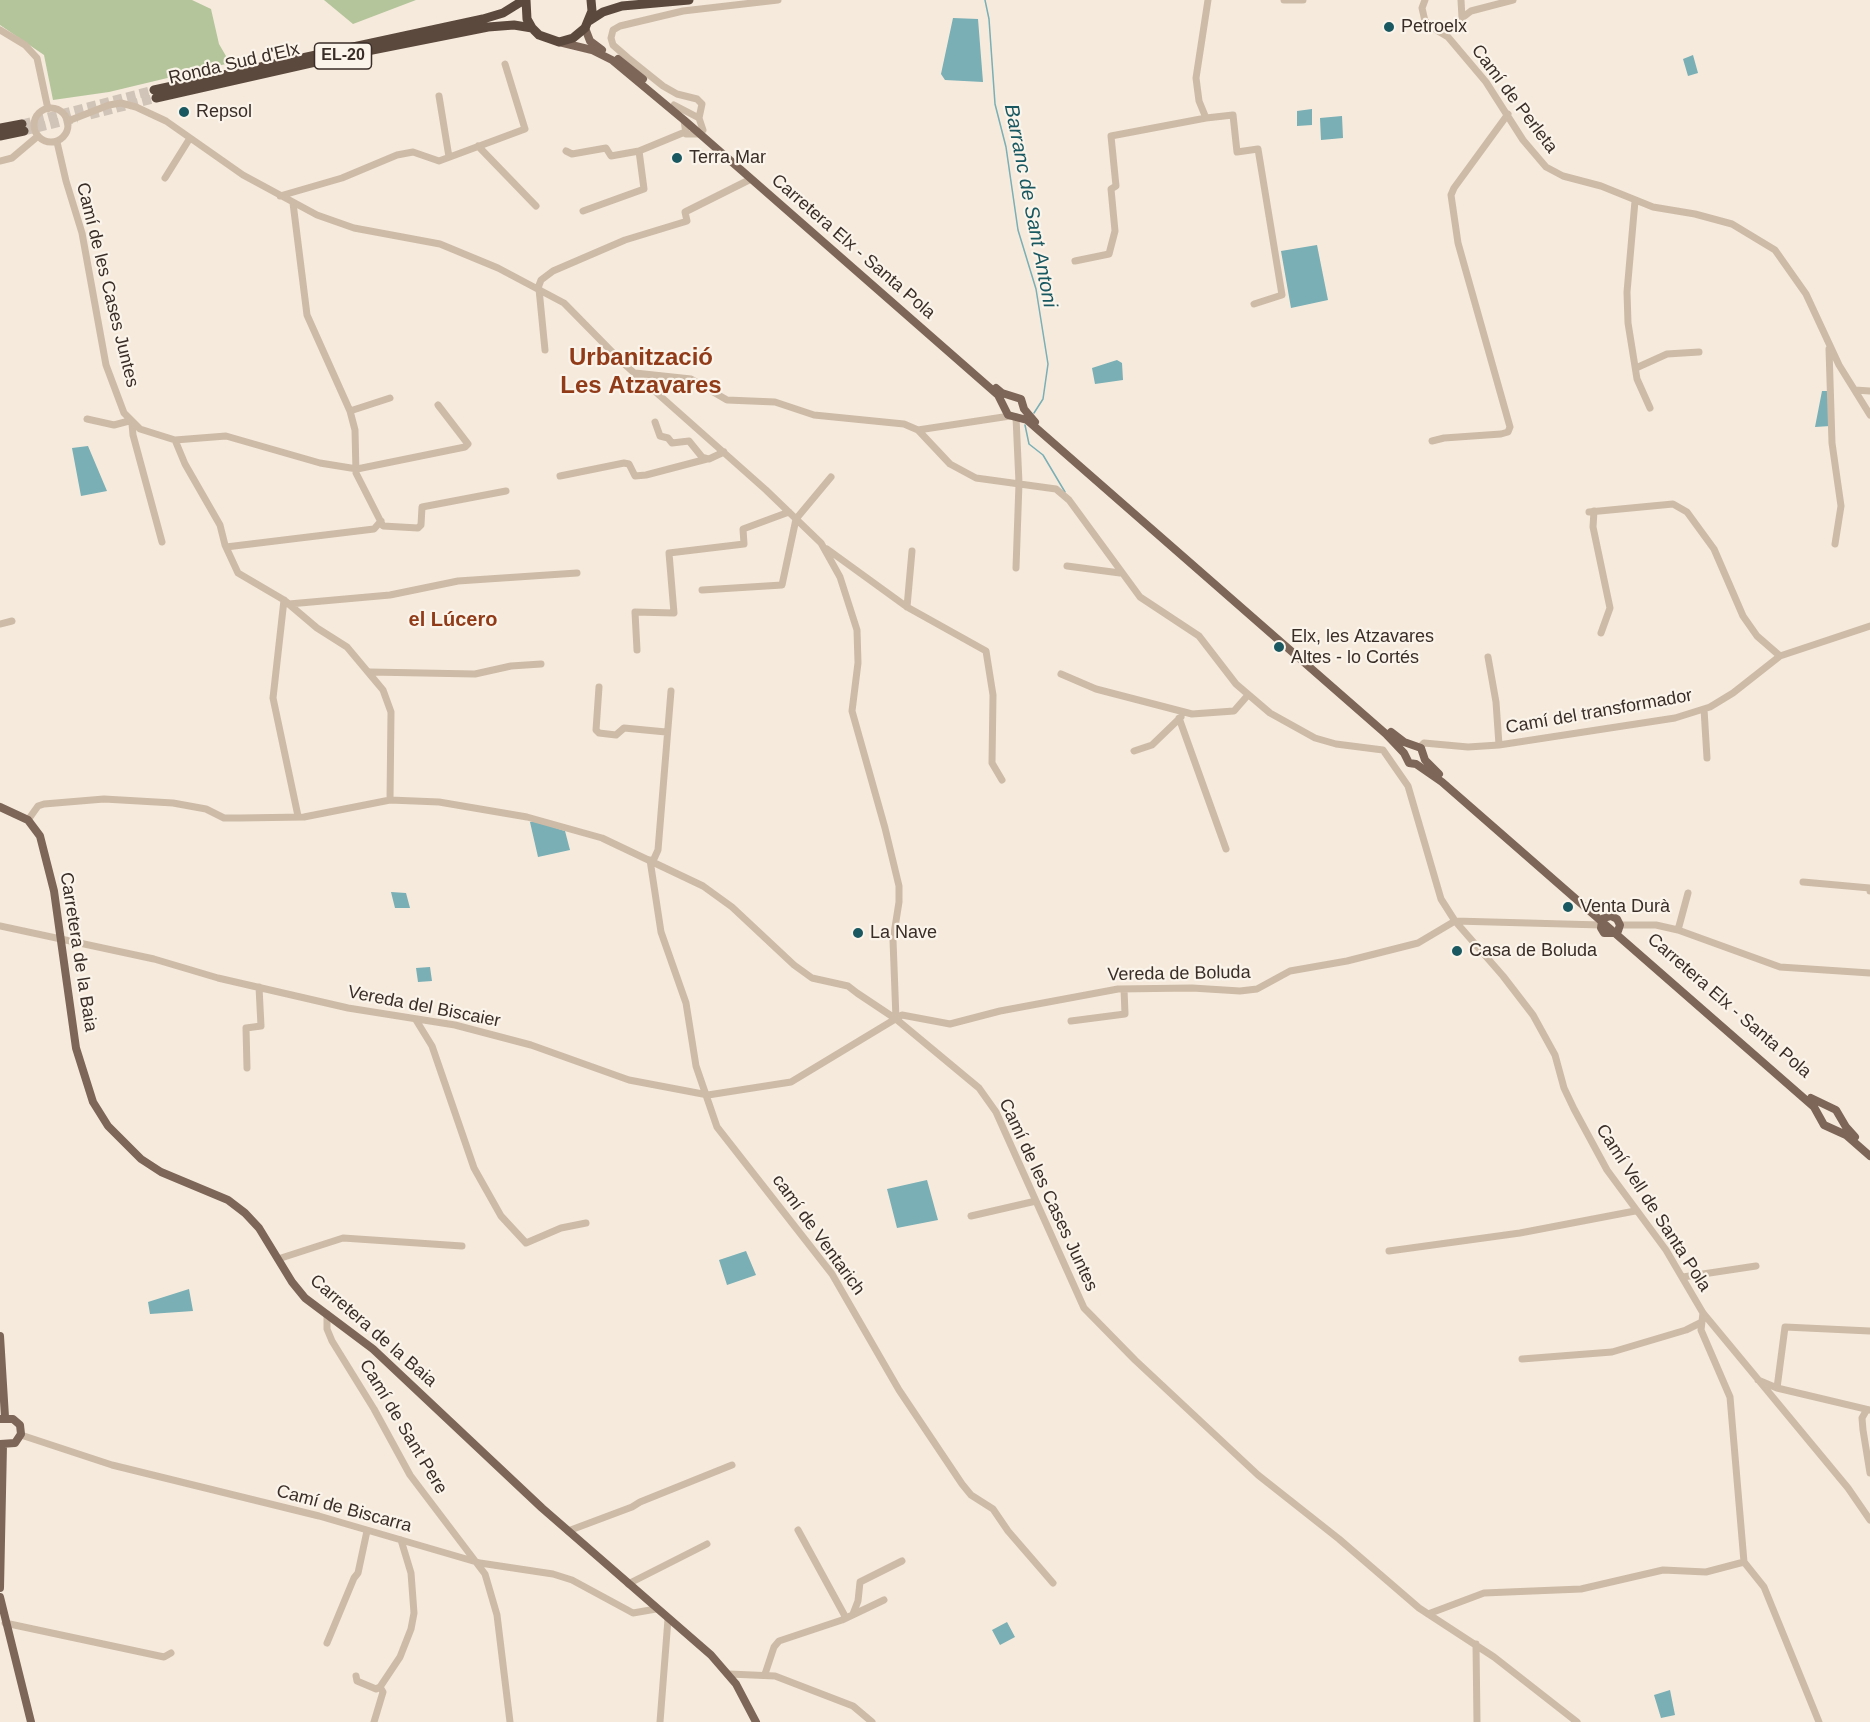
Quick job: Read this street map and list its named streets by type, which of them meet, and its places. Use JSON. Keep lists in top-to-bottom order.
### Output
{
  "streets": {
    "highway": ["EL-20", "Ronda Sud d'Elx"],
    "main road": ["Carretera Elx - Santa Pola", "Carretera de la Baia"],
    "street": [
      "Camí de Perleta",
      "Camí de les Cases Juntes",
      "Camí del transformador",
      "Vereda de Boluda",
      "Vereda del Biscaier",
      "Camí Vell de Santa Pola",
      "camí de Ventarich",
      "Camí de Sant Pere",
      "Camí de Biscarra"
    ]
  },
  "crossings": [
    ["EL-20", "Ronda Sud d'Elx"],
    ["EL-20", "Carretera Elx - Santa Pola"],
    ["Camí de les Cases Juntes", "Carretera de la Baia"],
    ["Camí de les Cases Juntes", "Vereda de Boluda"],
    ["Camí de les Cases Juntes", "Vereda del Biscaier"],
    ["Camí de les Cases Juntes", "camí de Ventarich"],
    ["Carretera de la Baia", "Vereda del Biscaier"],
    ["Carretera de la Baia", "Camí de Sant Pere"],
    ["Carretera de la Baia", "Camí de Biscarra"],
    ["Vereda de Boluda", "Vereda del Biscaier"],
    ["Vereda de Boluda", "Camí Vell de Santa Pola"],
    ["Vereda del Biscaier", "camí de Ventarich"],
    ["Camí de Sant Pere", "Camí de Biscarra"]
  ],
  "districts": ["Urbanització Les Atzavares", "el Lúcero"],
  "water": ["Barranc de Sant Antoni"],
  "places": [
    "Petroelx",
    "Repsol",
    "Terra Mar",
    "Elx, les Atzavares Altes - lo Cortés",
    "Venta Durà",
    "La Nave",
    "Casa de Boluda"
  ]
}
